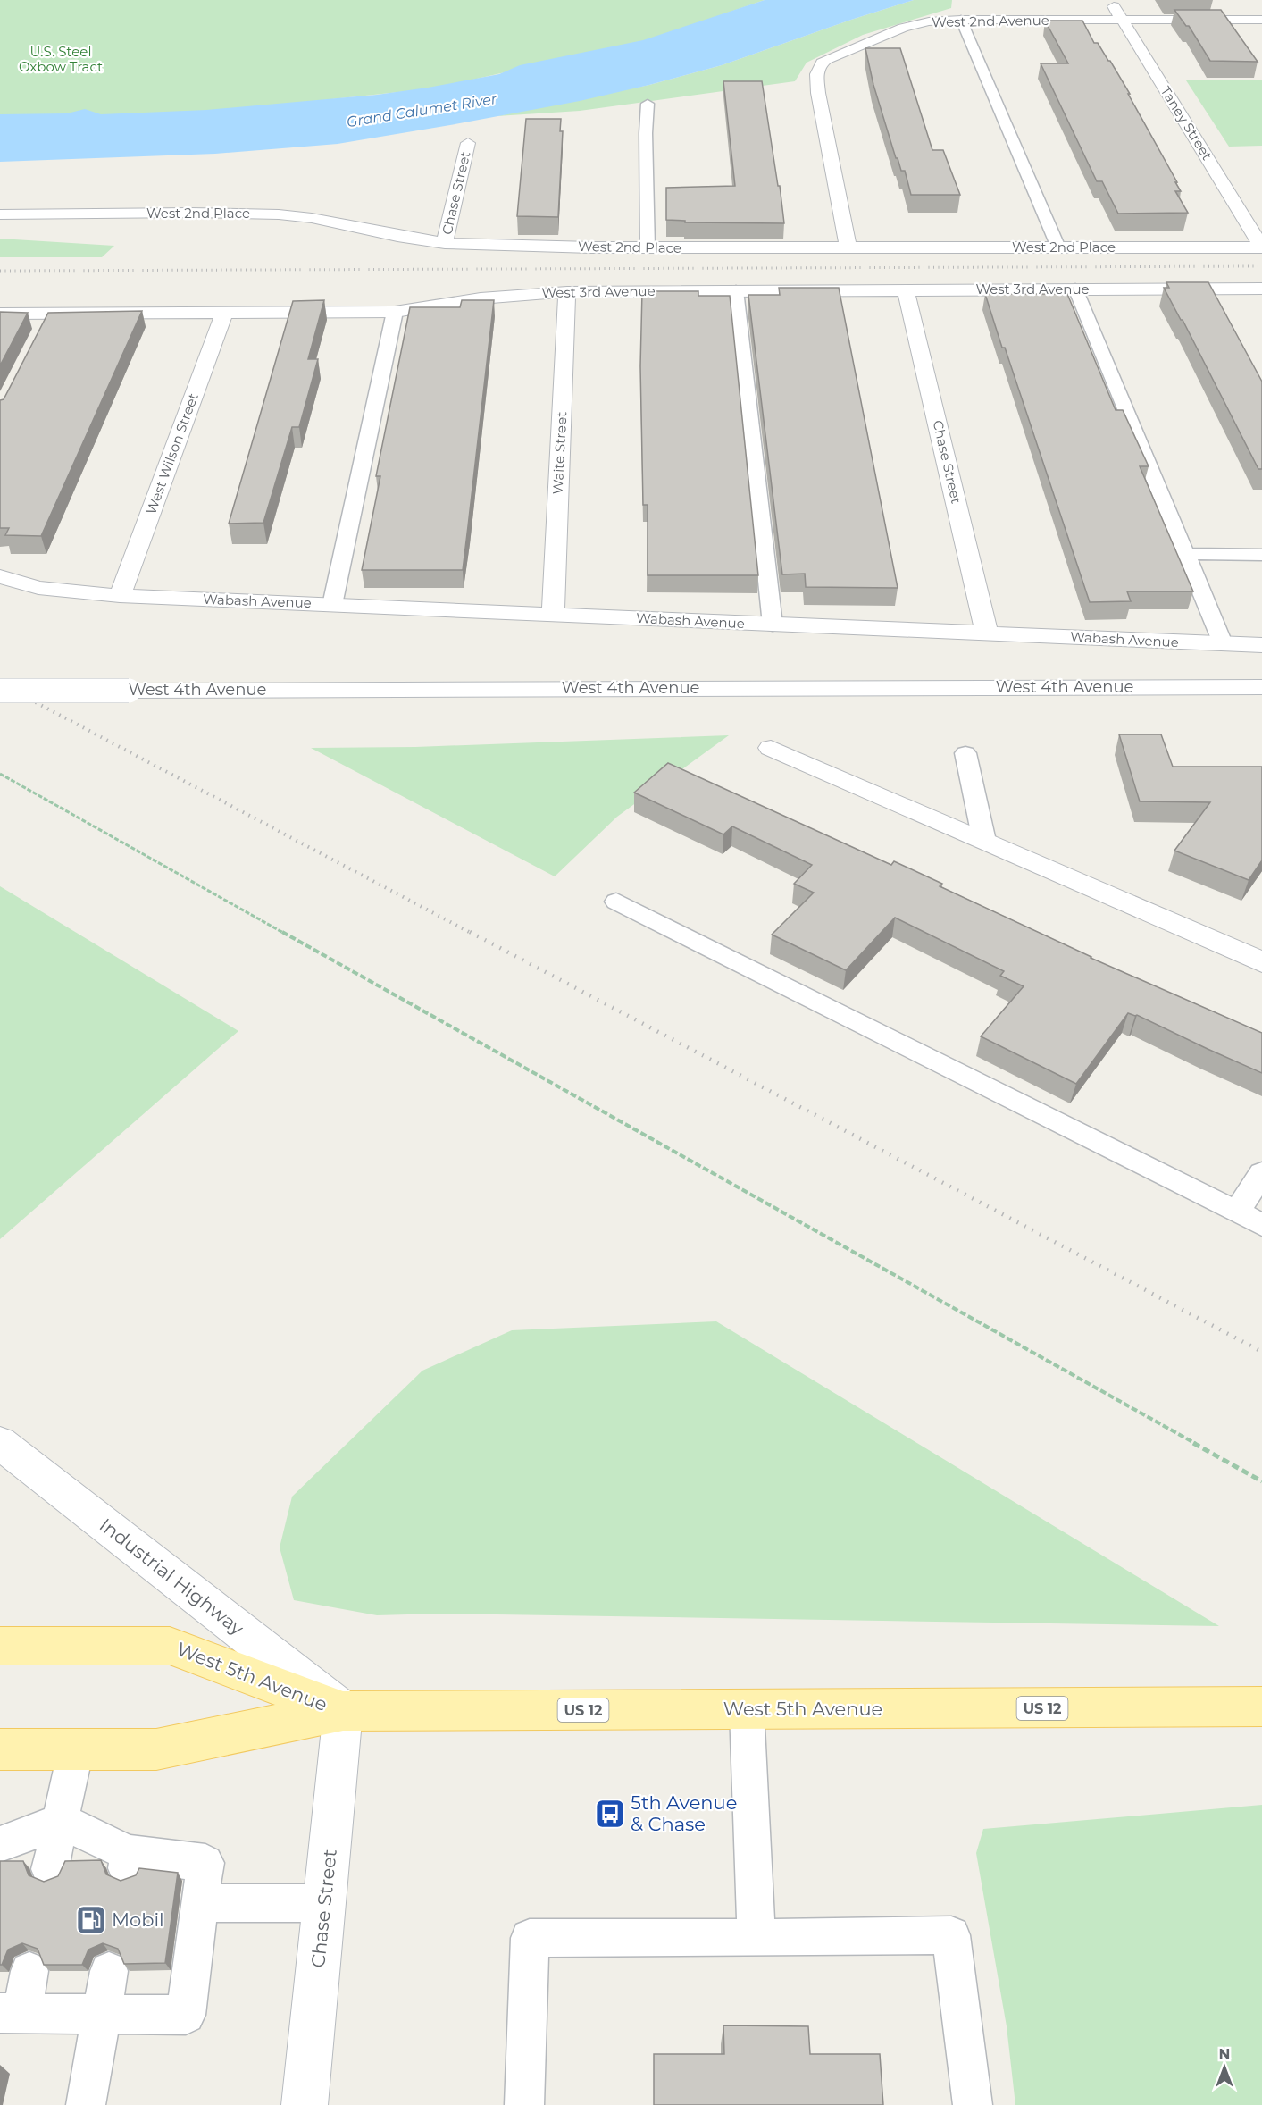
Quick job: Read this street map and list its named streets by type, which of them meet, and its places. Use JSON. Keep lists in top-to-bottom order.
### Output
{
  "streets": {
    "main road": ["West 5th Avenue", "US 12"],
    "street": [
      "West 2nd Avenue",
      "Taney Street",
      "Chase Street",
      "West 2nd Place",
      "West 3rd Avenue",
      "Waite Street",
      "West Wilson Street",
      "Wabash Avenue",
      "West 4th Avenue",
      "Industrial Highway"
    ]
  },
  "crossings": [
    ["West 2nd Avenue", "Taney Street"],
    ["West 2nd Avenue", "West 2nd Place"],
    ["Taney Street", "West 2nd Place"],
    ["Chase Street", "West 2nd Place"],
    ["Chase Street", "West 3rd Avenue"],
    ["Chase Street", "Wabash Avenue"],
    ["Chase Street", "Industrial Highway"],
    ["Chase Street", "West 5th Avenue"],
    ["West 3rd Avenue", "Waite Street"],
    ["West 3rd Avenue", "West Wilson Street"],
    ["Waite Street", "Wabash Avenue"],
    ["West Wilson Street", "Wabash Avenue"],
    ["Industrial Highway", "West 5th Avenue"]
  ],
  "water": ["Grand Calumet River"],
  "parks": ["U.S. Steel Oxbow Tract"],
  "places": {
    "bus stop": ["5th Avenue & Chase"],
    "fuel station": ["Mobil"]
  },
  "north": "top"
}
